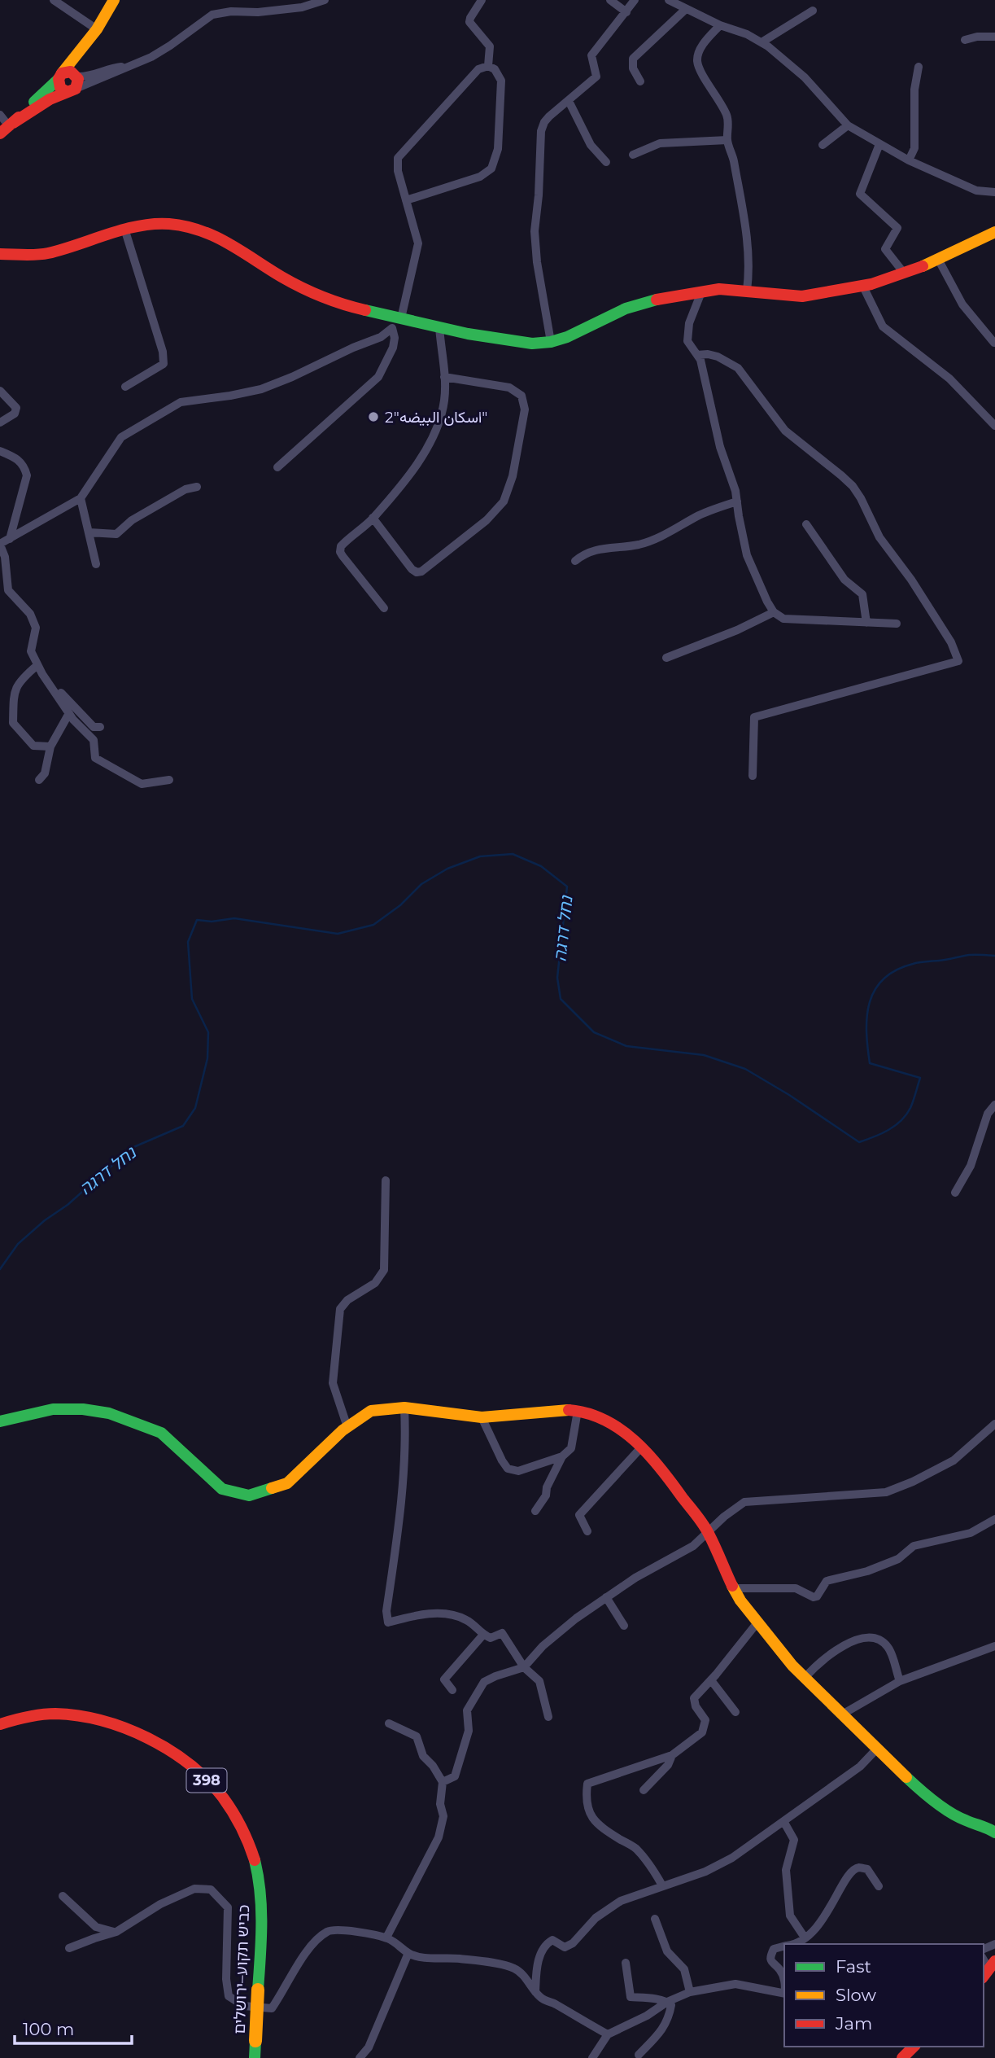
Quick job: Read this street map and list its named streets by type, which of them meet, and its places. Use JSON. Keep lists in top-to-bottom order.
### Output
{
  "streets": {
    "street": ["398", "כביש תקוע–ירושלים"]
  },
  "water": ["נחל דרגה"],
  "places": ["اسكان البيضه\"2\""],
  "legend": ["Fast", "Slow", "Jam"],
  "scale_bar": "100 m"
}
